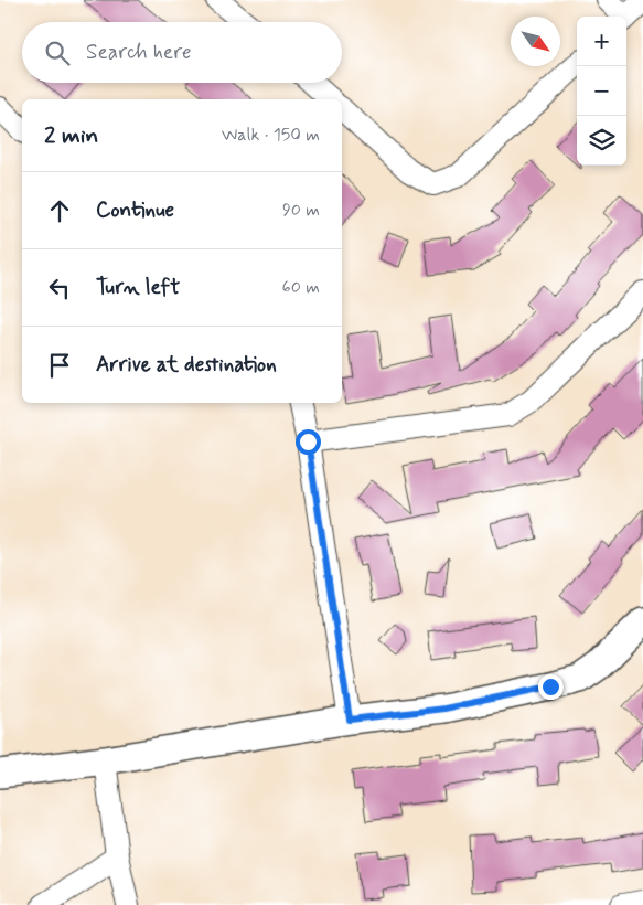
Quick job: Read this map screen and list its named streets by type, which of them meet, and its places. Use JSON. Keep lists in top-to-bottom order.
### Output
{
  "north": "bottom right",
  "page": {
    "map_buttons": ["+", "−"],
    "search": "Search here",
    "heading": ["2 min", "Walk · 150 m"],
    "list": [
      ["Continue", "90 m"],
      ["Turn left", "60 m"],
      "Arrive at destination"
    ]
  }
}
